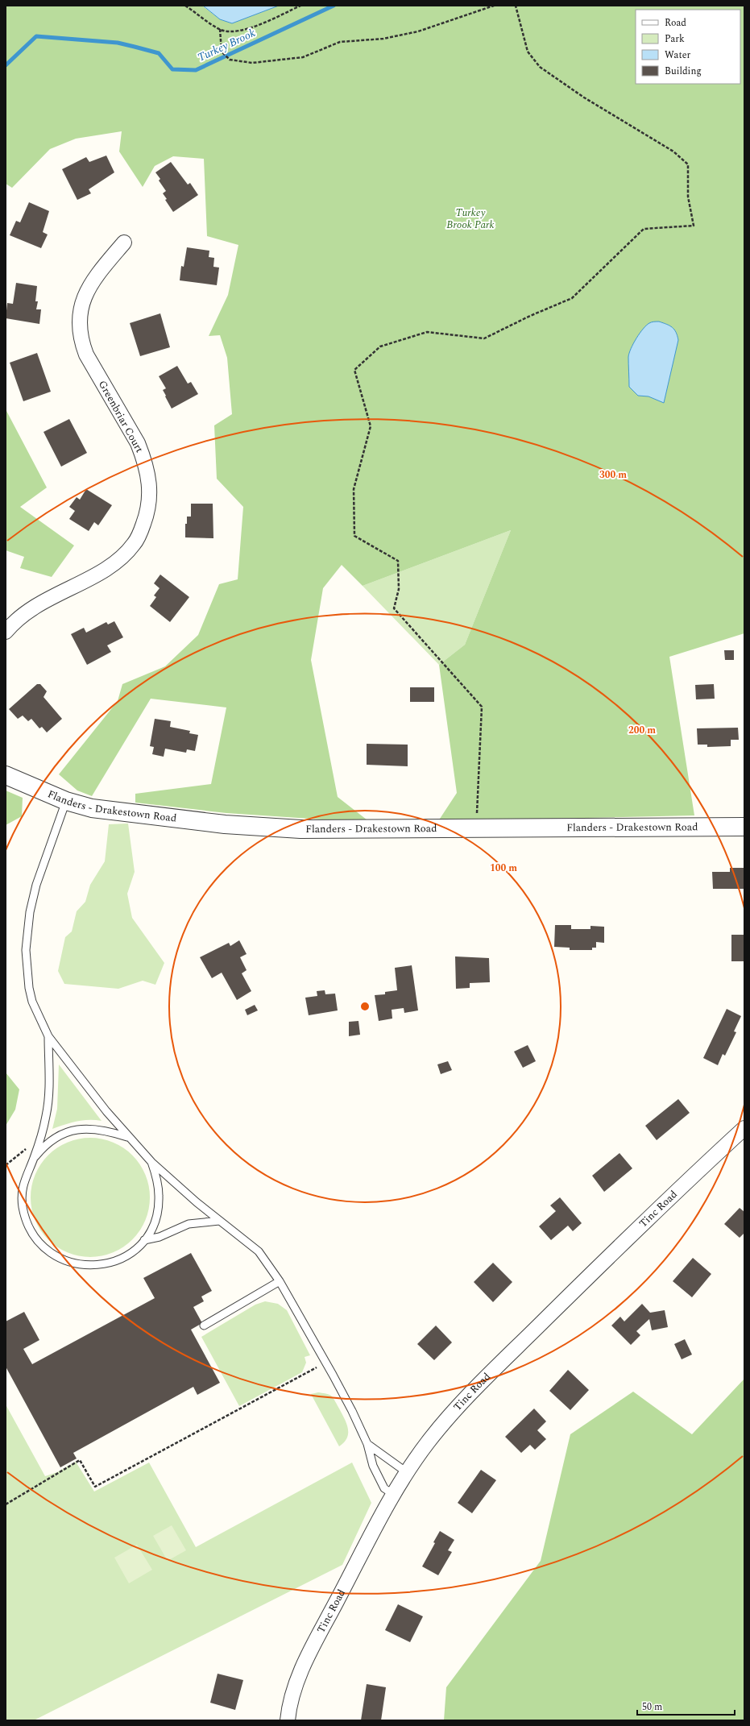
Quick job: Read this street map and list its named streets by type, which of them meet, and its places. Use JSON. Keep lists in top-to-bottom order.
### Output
{
  "streets": {
    "street": ["Greenbriar Court", "Flanders - Drakestown Road", "Tinc Road"]
  },
  "water": ["Turkey Brook"],
  "parks": ["Turkey Brook Park"],
  "legend": [
    "Road",
    "Park",
    "Water",
    "Building"
  ],
  "scale_bar": "50 m",
  "rings": ["300 m", "200 m", "100 m"]
}
